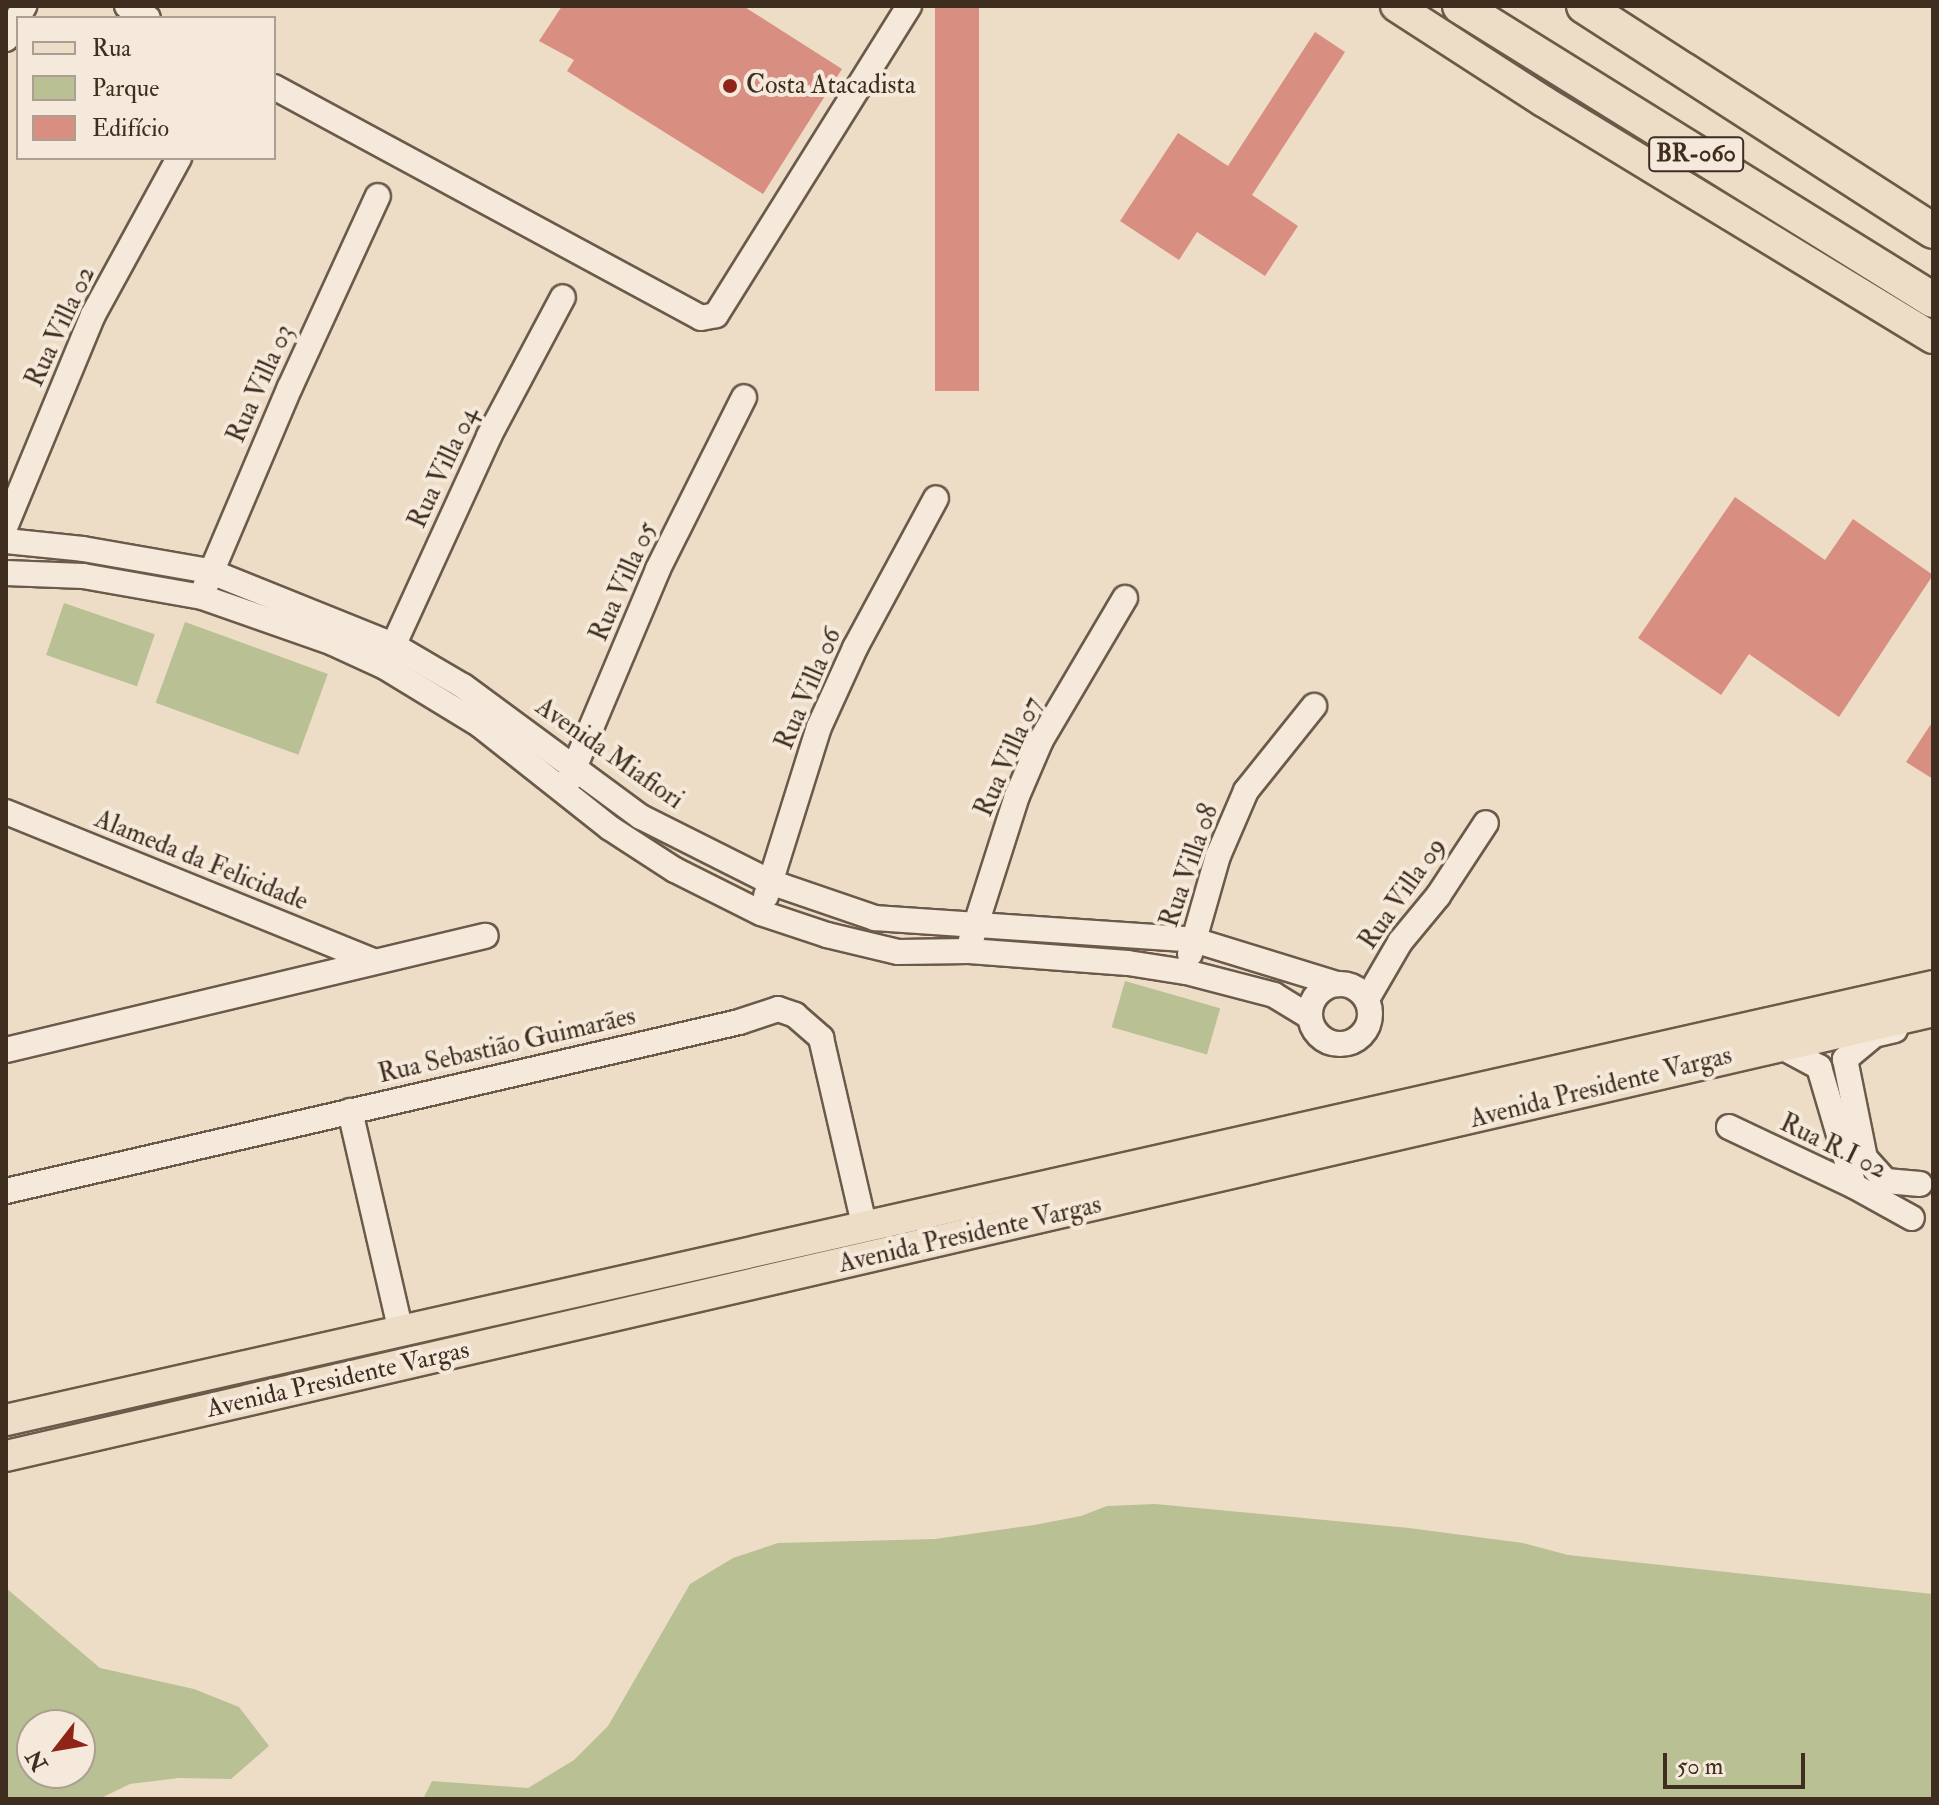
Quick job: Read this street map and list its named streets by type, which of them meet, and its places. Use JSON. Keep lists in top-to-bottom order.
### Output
{
  "streets": {
    "highway": ["BR-060"],
    "main road": ["Avenida Presidente Vargas"],
    "street": [
      "Rua Villa 02",
      "Rua Villa 03",
      "Rua Villa 04",
      "Rua Villa 05",
      "Rua Villa 06",
      "Avenida Miafiori",
      "Rua Villa 07",
      "Alameda da Felicidade",
      "Rua Villa 08",
      "Rua Villa 09",
      "Rua Sebastião Guimarães",
      "Rua R.I 02"
    ]
  },
  "crossings": [
    ["Rua Villa 03", "Avenida Miafiori"],
    ["Rua Villa 04", "Avenida Miafiori"],
    ["Rua Villa 05", "Avenida Miafiori"],
    ["Rua Villa 06", "Avenida Miafiori"],
    ["Avenida Miafiori", "Rua Villa 07"],
    ["Avenida Miafiori", "Rua Villa 08"],
    ["Avenida Miafiori", "Rua Villa 09"],
    ["Rua Sebastião Guimarães", "Avenida Presidente Vargas"]
  ],
  "places": ["Costa Atacadista"],
  "legend": ["Rua", "Parque", "Edifício"],
  "scale_bar": "50 m",
  "north": "bottom left"
}
